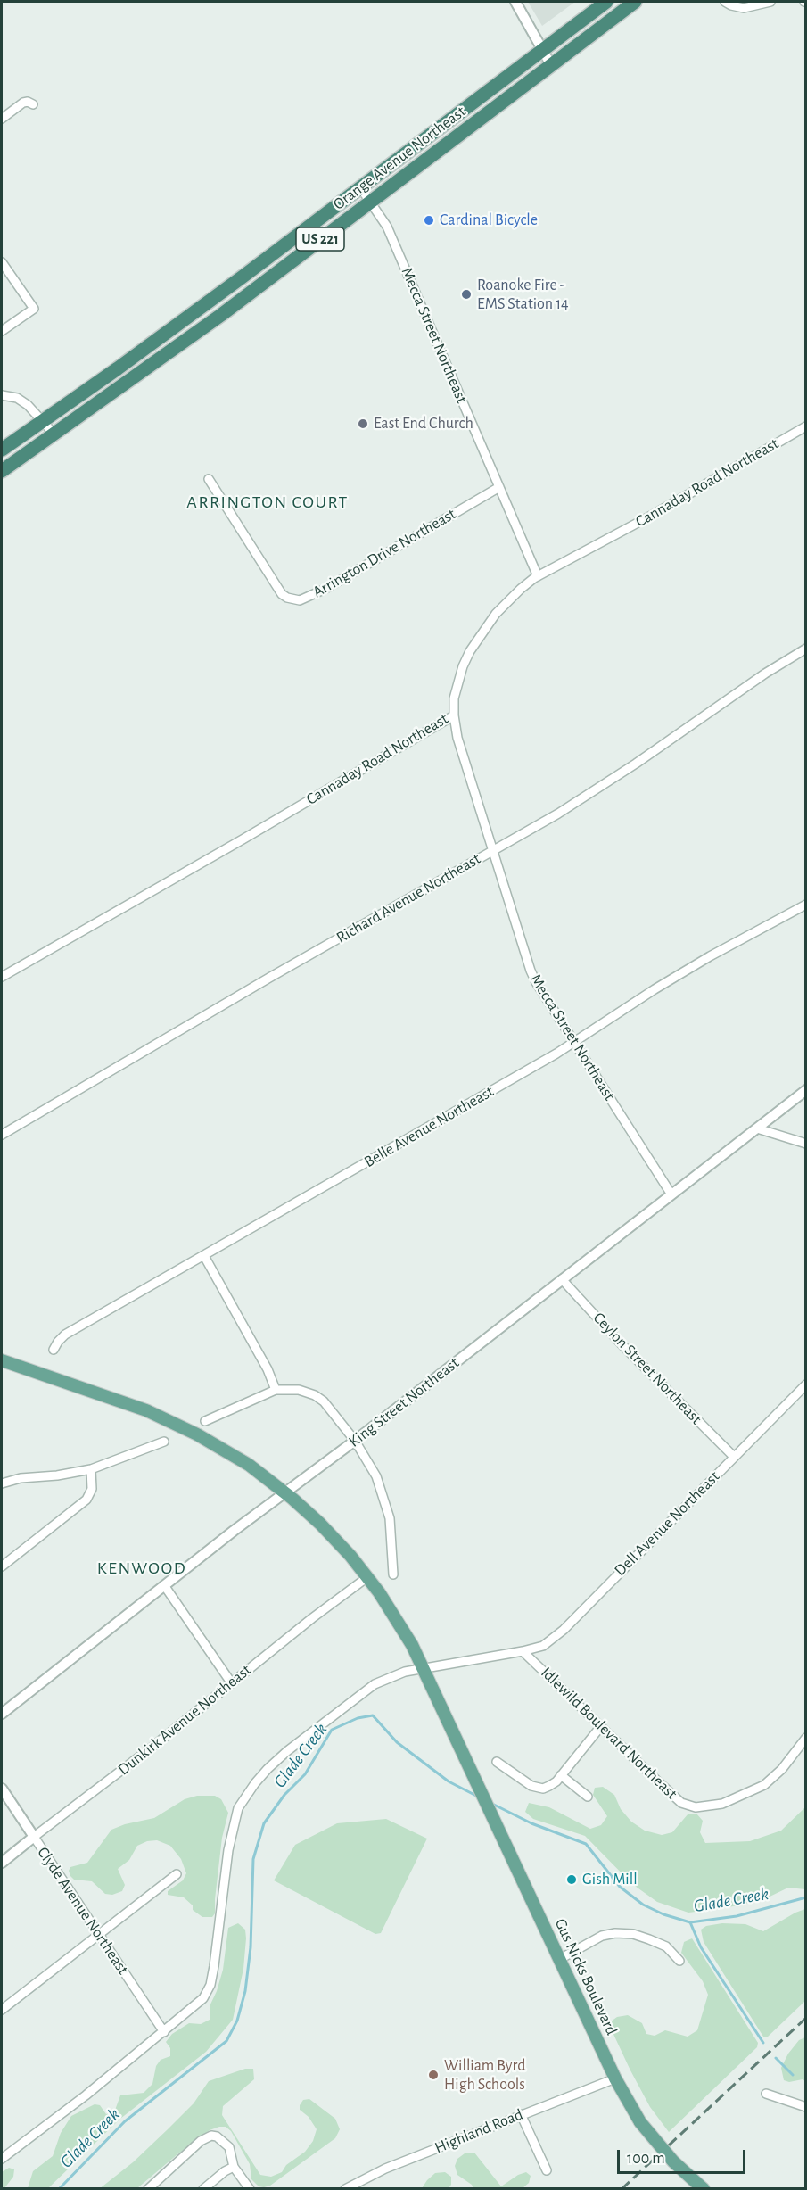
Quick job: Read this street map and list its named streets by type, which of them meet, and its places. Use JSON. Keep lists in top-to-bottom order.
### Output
{
  "streets": {
    "highway": ["Orange Avenue Northeast", "US 221"],
    "main road": ["Gus Nicks Boulevard"],
    "street": [
      "Mecca Street Northeast",
      "Cannaday Road Northeast",
      "Arrington Drive Northeast",
      "Richard Avenue Northeast",
      "Belle Avenue Northeast",
      "Ceylon Street Northeast",
      "King Street Northeast",
      "Dell Avenue Northeast",
      "Dunkirk Avenue Northeast",
      "Idlewild Boulevard Northeast",
      "Clyde Avenue Northeast",
      "Highland Road"
    ]
  },
  "crossings": [
    ["Orange Avenue Northeast", "Mecca Street Northeast"],
    ["Mecca Street Northeast", "Cannaday Road Northeast"],
    ["Mecca Street Northeast", "Arrington Drive Northeast"],
    ["Mecca Street Northeast", "Richard Avenue Northeast"],
    ["Mecca Street Northeast", "Belle Avenue Northeast"],
    ["Mecca Street Northeast", "King Street Northeast"],
    ["Ceylon Street Northeast", "King Street Northeast"],
    ["Ceylon Street Northeast", "Dell Avenue Northeast"],
    ["King Street Northeast", "Gus Nicks Boulevard"],
    ["Dell Avenue Northeast", "Idlewild Boulevard Northeast"],
    ["Dunkirk Avenue Northeast", "Clyde Avenue Northeast"],
    ["Dunkirk Avenue Northeast", "Gus Nicks Boulevard"],
    ["Gus Nicks Boulevard", "Highland Road"]
  ],
  "districts": ["ARRINGTON COURT", "KENWOOD"],
  "water": ["Glade Creek"],
  "places": [
    "Cardinal Bicycle",
    "Roanoke Fire - EMS Station 14",
    "East End Church",
    "Gish Mill",
    "William Byrd High Schools"
  ],
  "scale_bar": "100 m"
}
